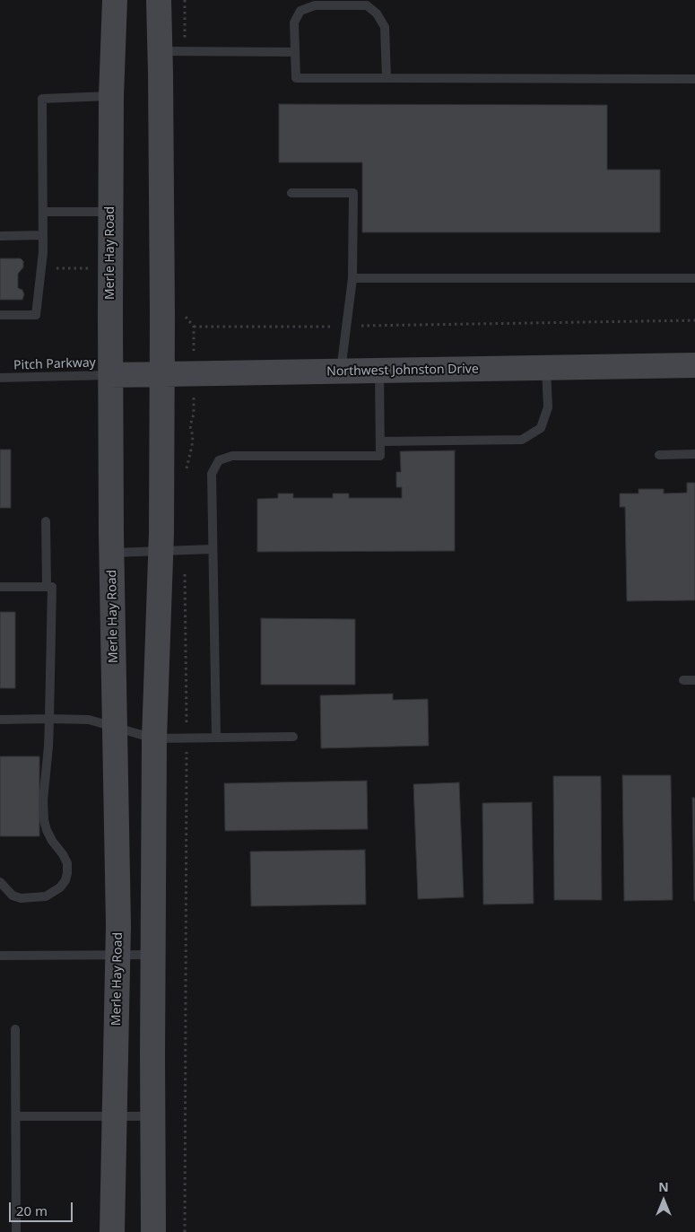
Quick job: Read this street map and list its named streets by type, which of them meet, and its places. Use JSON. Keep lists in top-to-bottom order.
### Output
{
  "streets": {
    "main road": ["Merle Hay Road", "Northwest Johnston Drive"],
    "lane": ["Pitch Parkway"]
  },
  "crossings": [
    ["Merle Hay Road", "Pitch Parkway"],
    ["Merle Hay Road", "Northwest Johnston Drive"],
    ["Pitch Parkway", "Northwest Johnston Drive"]
  ],
  "scale_bar": "20 m",
  "north": "top"
}
